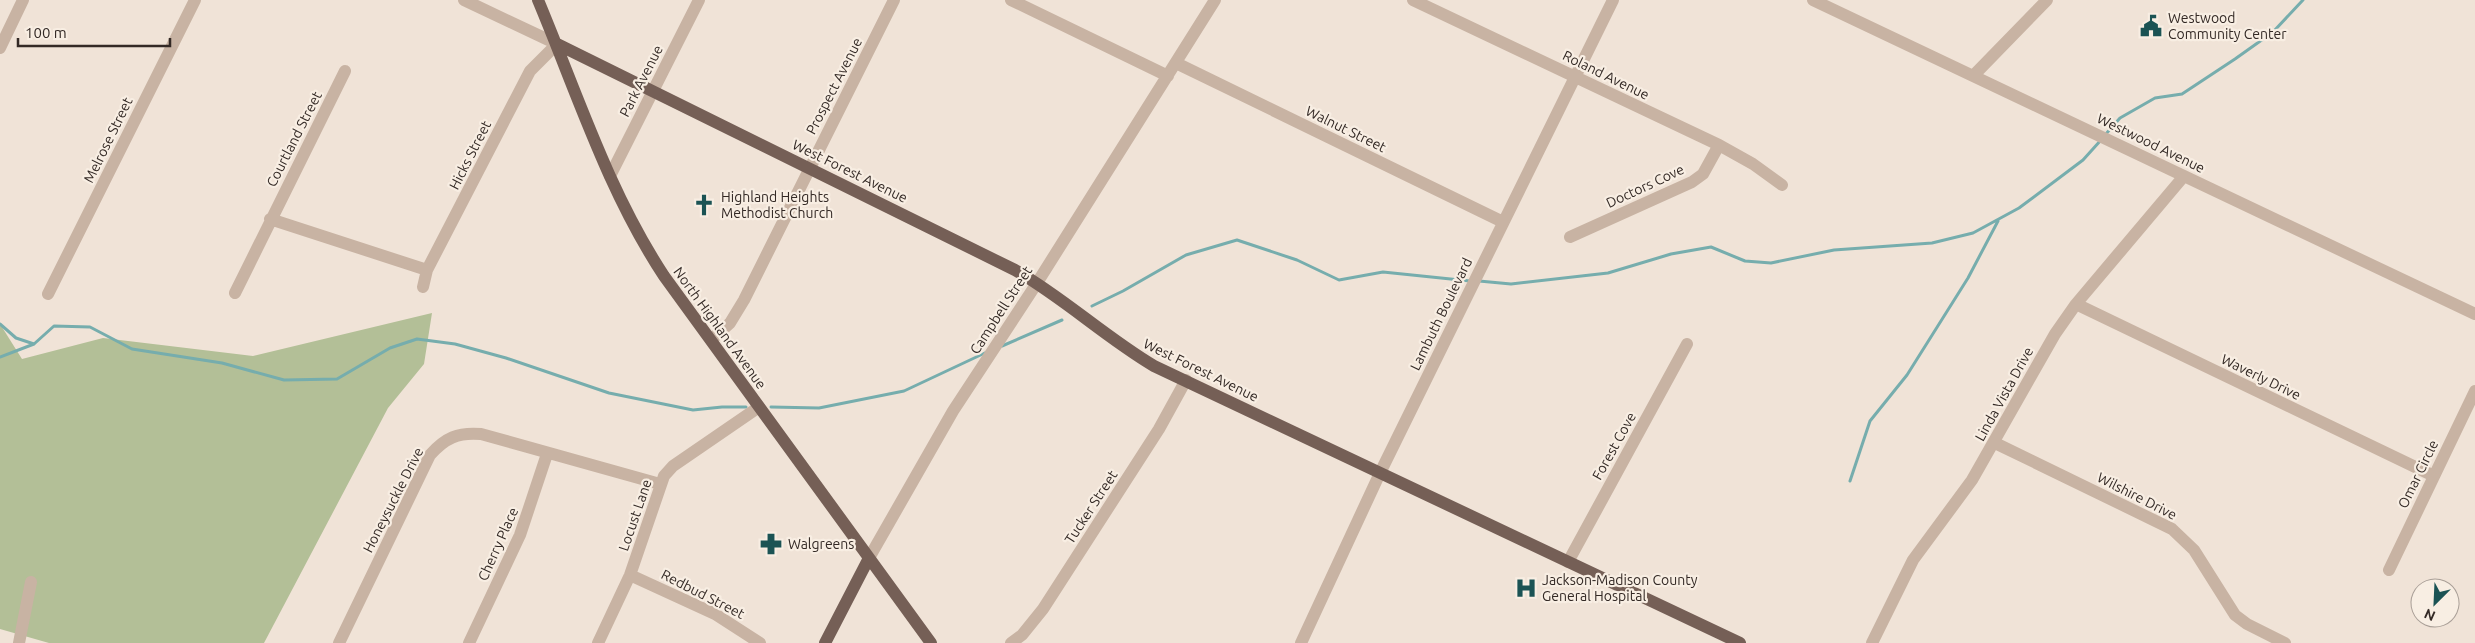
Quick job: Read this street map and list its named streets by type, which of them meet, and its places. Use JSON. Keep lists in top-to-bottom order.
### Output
{
  "streets": {
    "main road": ["West Forest Avenue", "Campbell Street", "North Highland Avenue"],
    "street": [
      "Roland Avenue",
      "Park Avenue",
      "Prospect Avenue",
      "Walnut Street",
      "Courtland Street",
      "Melrose Street",
      "Westwood Avenue",
      "Hicks Street",
      "Doctors Cove",
      "Lambuth Boulevard",
      "Waverly Drive",
      "Linda Vista Drive",
      "Forest Cove",
      "Omar Circle",
      "Wilshire Drive",
      "Honeysuckle Drive",
      "Tucker Street",
      "Locust Lane",
      "Cherry Place",
      "Redbud Street"
    ]
  },
  "crossings": [
    ["Roland Avenue", "Doctors Cove"],
    ["Roland Avenue", "Lambuth Boulevard"],
    ["Park Avenue", "West Forest Avenue"],
    ["Park Avenue", "North Highland Avenue"],
    ["Prospect Avenue", "West Forest Avenue"],
    ["Prospect Avenue", "North Highland Avenue"],
    ["Walnut Street", "Campbell Street"],
    ["Walnut Street", "Lambuth Boulevard"],
    ["Westwood Avenue", "Linda Vista Drive"],
    ["Hicks Street", "West Forest Avenue"],
    ["Hicks Street", "North Highland Avenue"],
    ["West Forest Avenue", "Campbell Street"],
    ["West Forest Avenue", "Lambuth Boulevard"],
    ["West Forest Avenue", "North Highland Avenue"],
    ["West Forest Avenue", "Forest Cove"],
    ["West Forest Avenue", "Tucker Street"],
    ["Campbell Street", "North Highland Avenue"],
    ["North Highland Avenue", "Locust Lane"],
    ["Waverly Drive", "Linda Vista Drive"],
    ["Waverly Drive", "Omar Circle"],
    ["Linda Vista Drive", "Wilshire Drive"],
    ["Honeysuckle Drive", "Locust Lane"],
    ["Honeysuckle Drive", "Cherry Place"],
    ["Locust Lane", "Redbud Street"]
  ],
  "places": {
    "public building": ["Westwood Community Center"],
    "church": ["Highland Heights Methodist Church"],
    "pharmacy": ["Walgreens"],
    "hospital": ["Jackson-Madison County General Hospital"]
  },
  "scale_bar": "100 m",
  "north": "bottom left"
}
